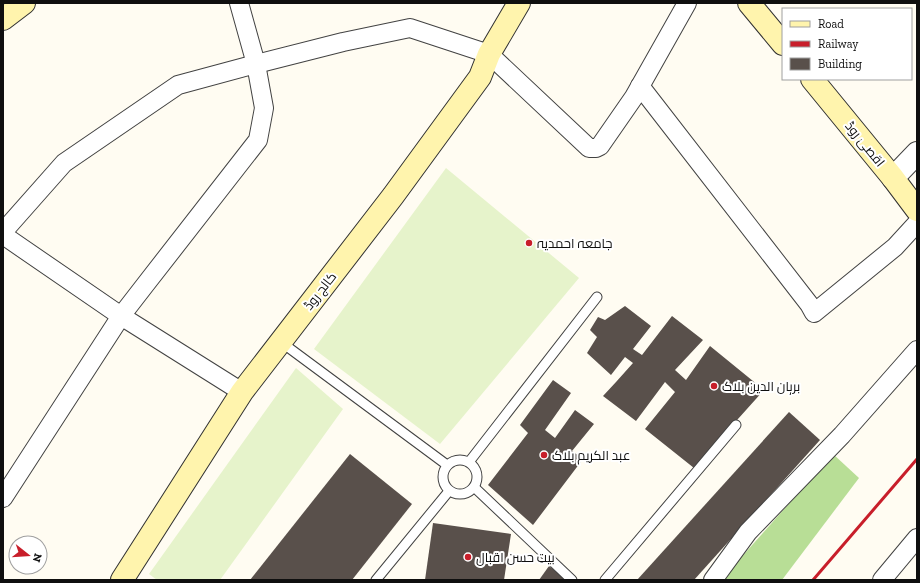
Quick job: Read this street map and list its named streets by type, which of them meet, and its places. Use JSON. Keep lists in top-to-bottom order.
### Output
{
  "streets": {
    "main road": ["اقصیٰ روڈ", "کالج روڈ"]
  },
  "places": [
    "جامعہ احمدیہ",
    "برہان الدین بلاک",
    "عبد الکریم بلاک",
    "بیتِ حسن اقبال"
  ],
  "legend": ["Road", "Railway", "Building"],
  "north": "right"
}
